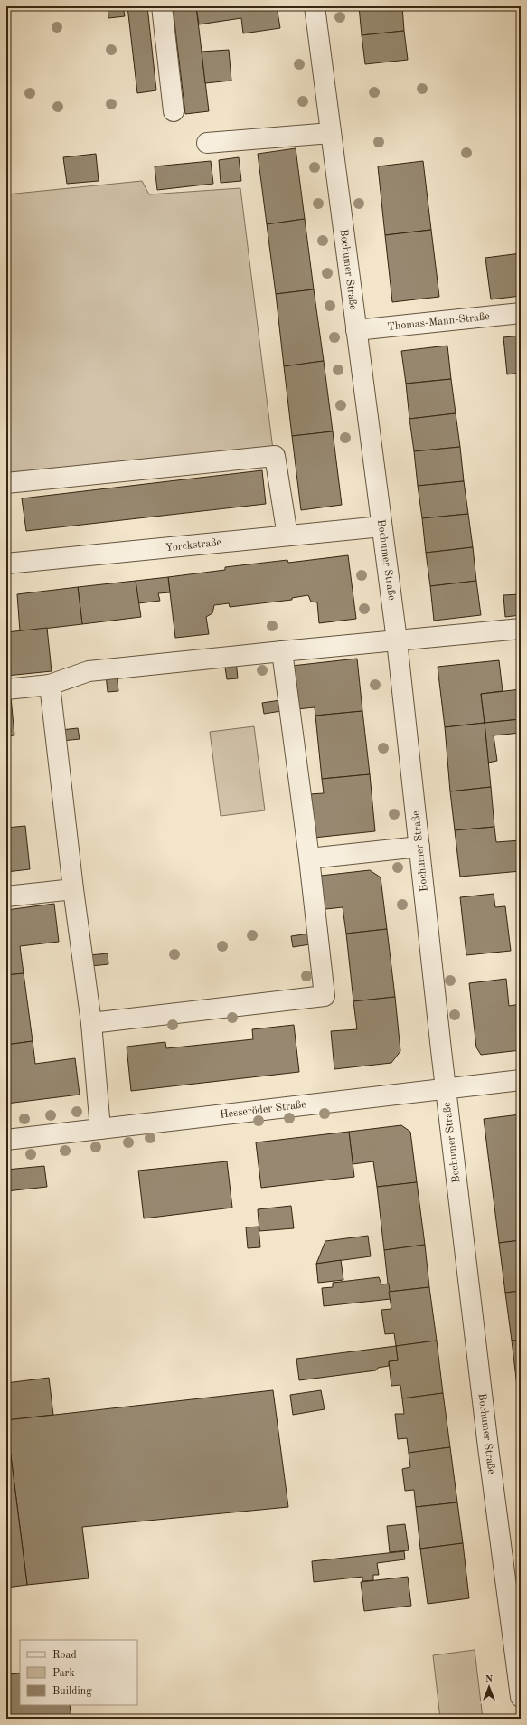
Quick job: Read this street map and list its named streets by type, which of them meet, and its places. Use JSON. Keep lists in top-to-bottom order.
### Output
{
  "streets": {
    "street": [
      "Bochumer Straße",
      "Thomas-Mann-Straße",
      "Yorckstraße",
      "Hesseröder Straße"
    ]
  },
  "crossings": [
    ["Bochumer Straße", "Thomas-Mann-Straße"],
    ["Bochumer Straße", "Yorckstraße"],
    ["Bochumer Straße", "Hesseröder Straße"]
  ],
  "legend": ["Road", "Park", "Building"],
  "north": "top"
}
